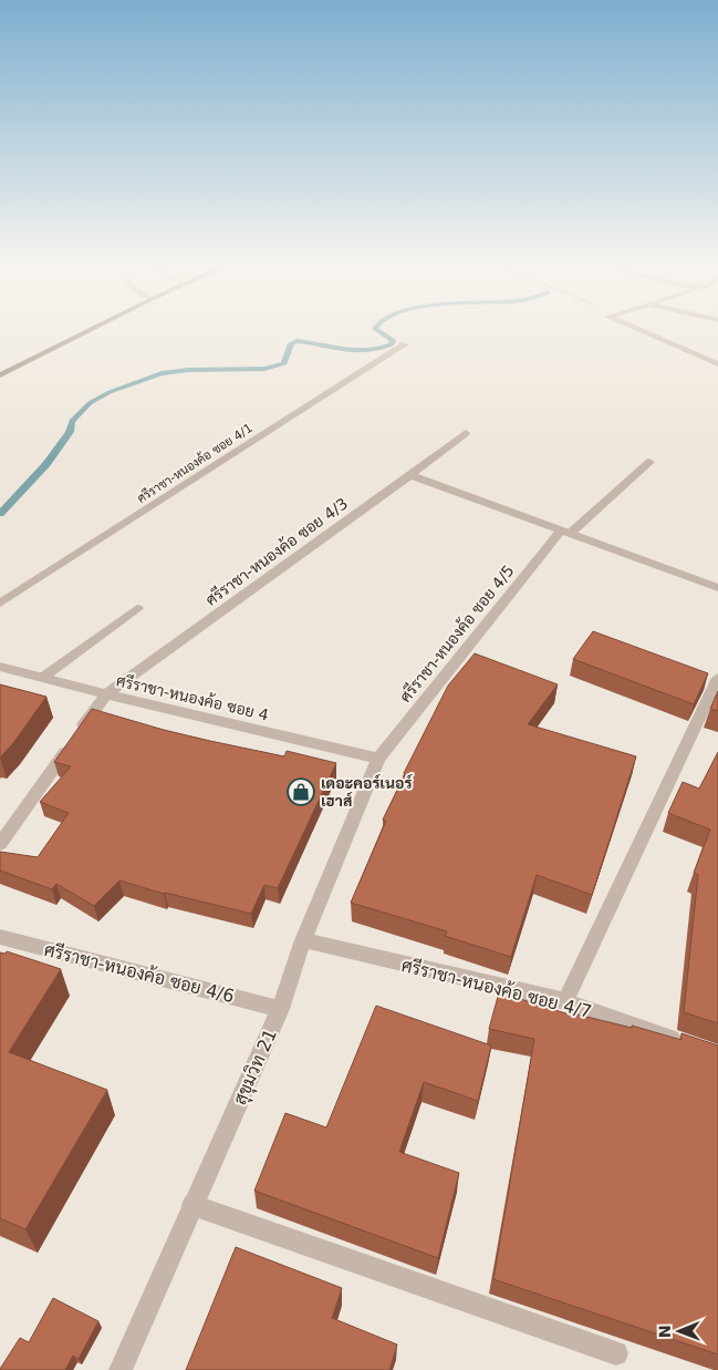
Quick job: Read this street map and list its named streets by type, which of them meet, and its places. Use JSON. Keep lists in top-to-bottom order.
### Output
{
  "streets": {
    "street": [
      "ศรีราชา-หนองค้อ ซอย 4/1",
      "ศรีราชา-หนองค้อ ซอย 4/3",
      "ศรีราชา-หนองค้อ ซอย 4/5",
      "ศรีราชา-หนองค้อ ซอย 4",
      "ศรีราชา-หนองค้อ ซอย 4/6",
      "ศรีราชา-หนองค้อ ซอย 4/7",
      "สุขุมวิท 21"
    ]
  },
  "crossings": [
    ["ศรีราชา-หนองค้อ ซอย 4/3", "ศรีราชา-หนองค้อ ซอย 4"],
    ["ศรีราชา-หนองค้อ ซอย 4/5", "ศรีราชา-หนองค้อ ซอย 4"],
    ["ศรีราชา-หนองค้อ ซอย 4/5", "สุขุมวิท 21"],
    ["ศรีราชา-หนองค้อ ซอย 4", "สุขุมวิท 21"],
    ["ศรีราชา-หนองค้อ ซอย 4/6", "สุขุมวิท 21"],
    ["ศรีราชา-หนองค้อ ซอย 4/7", "สุขุมวิท 21"]
  ],
  "places": {
    "shop": ["เดอะคอร์เนอร์ เฮาส์"]
  },
  "north": "left"
}
